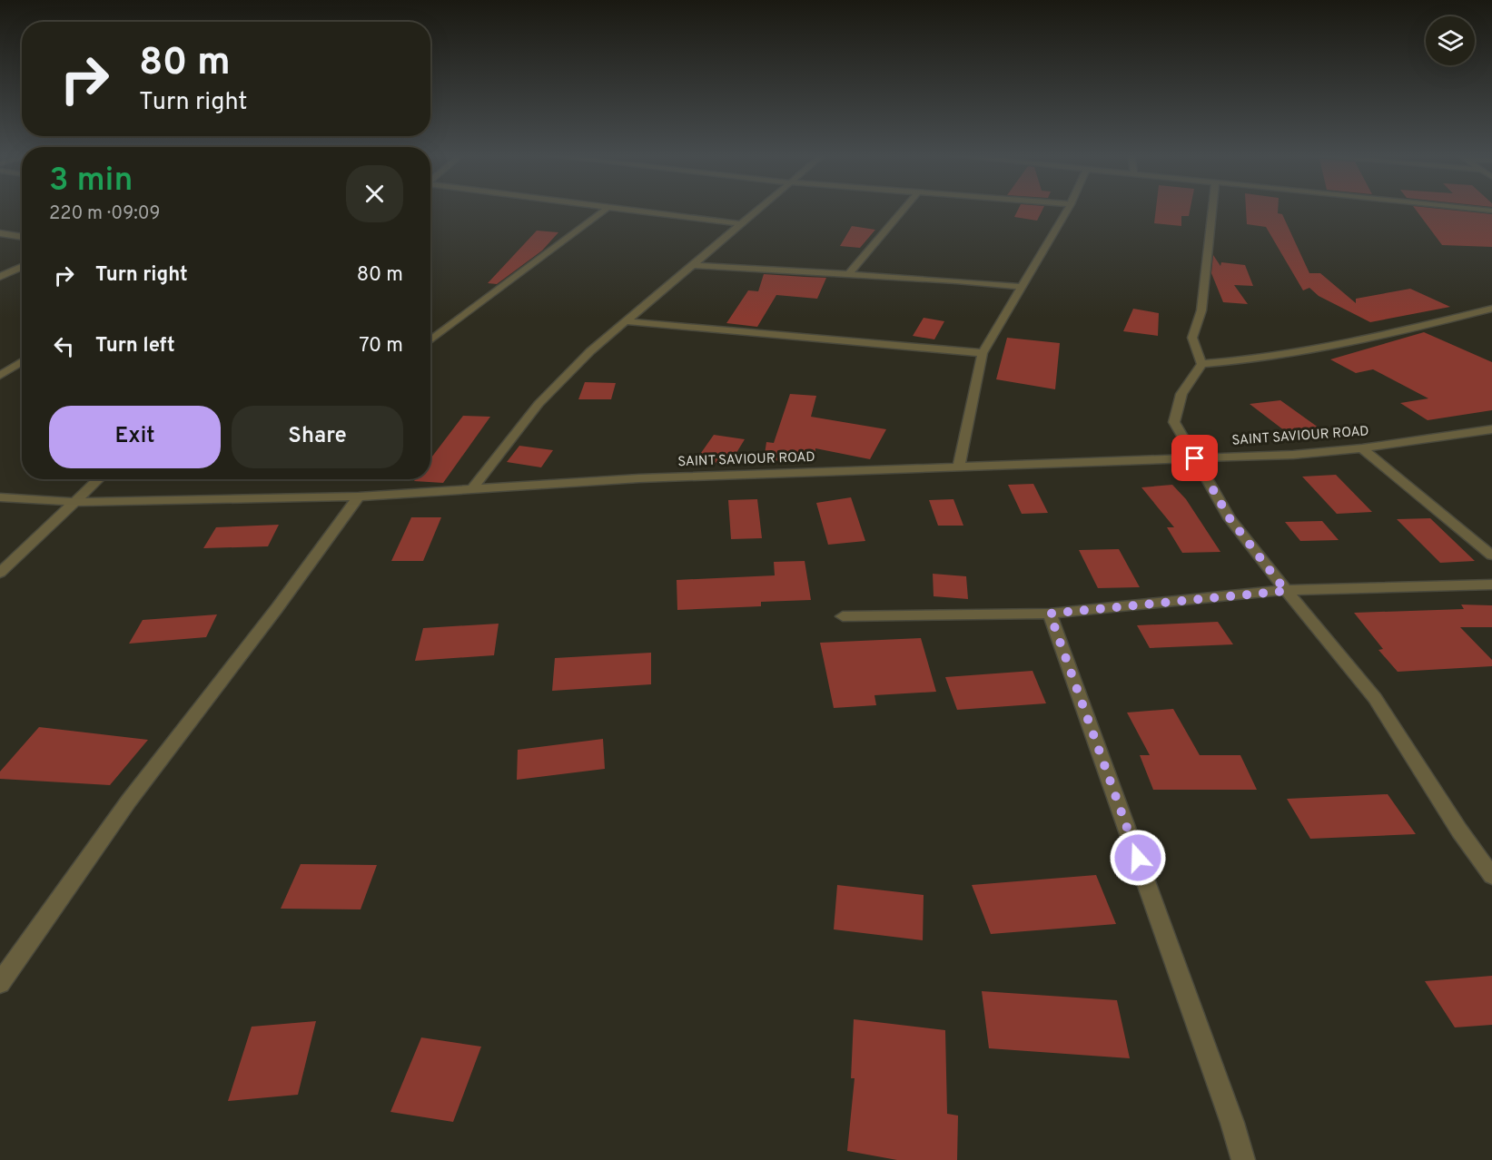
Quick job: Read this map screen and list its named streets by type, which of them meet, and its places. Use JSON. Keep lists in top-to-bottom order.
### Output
{
  "streets": {
    "street": ["SAINT SAVIOUR ROAD"]
  },
  "page": {
    "turn": ["80 m", "Turn right"],
    "heading": ["3 min", "220 m · 09:09"],
    "list": [
      {
        "name": "Turn right",
        "value": "80 m"
      },
      {
        "name": "Turn left",
        "value": "70 m"
      }
    ],
    "buttons": ["Exit", "Share"]
  }
}
